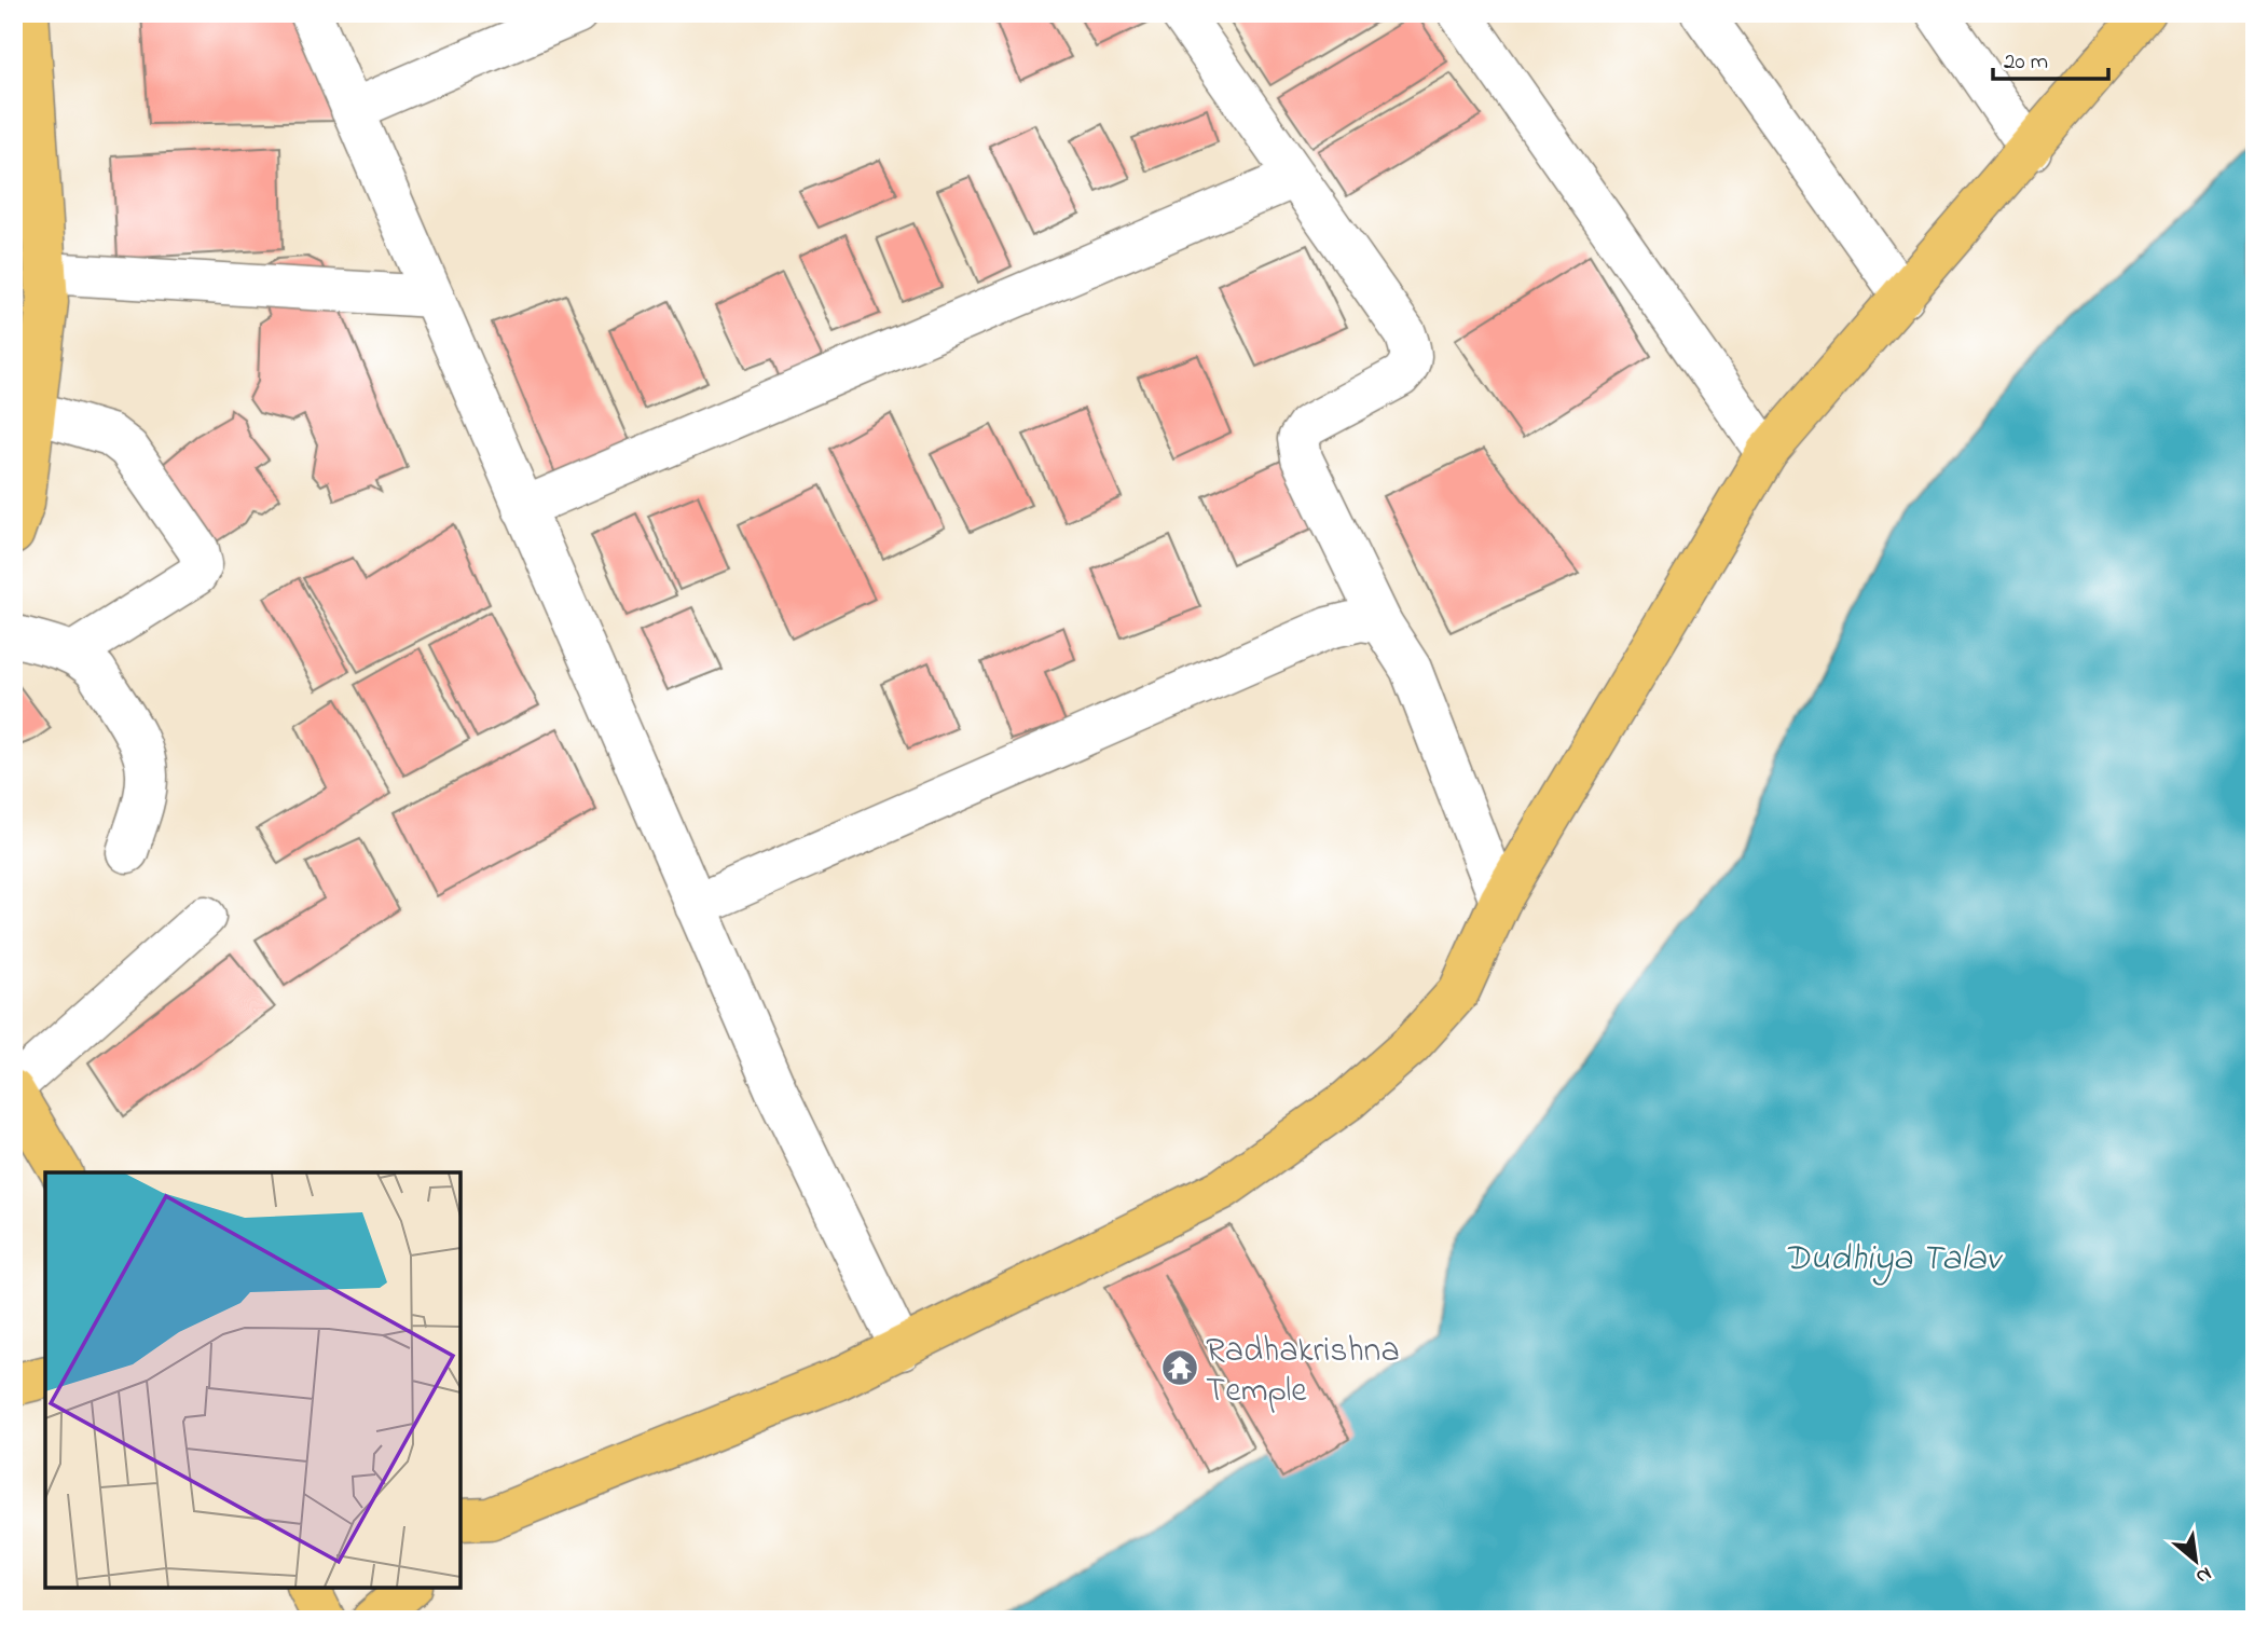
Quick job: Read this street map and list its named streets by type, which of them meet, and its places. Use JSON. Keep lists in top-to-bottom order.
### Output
{
  "water": ["Dudhiya Talav"],
  "places": {
    "temple": ["Radhakrishna Temple"]
  },
  "scale_bar": "20 m",
  "north": "bottom right"
}
